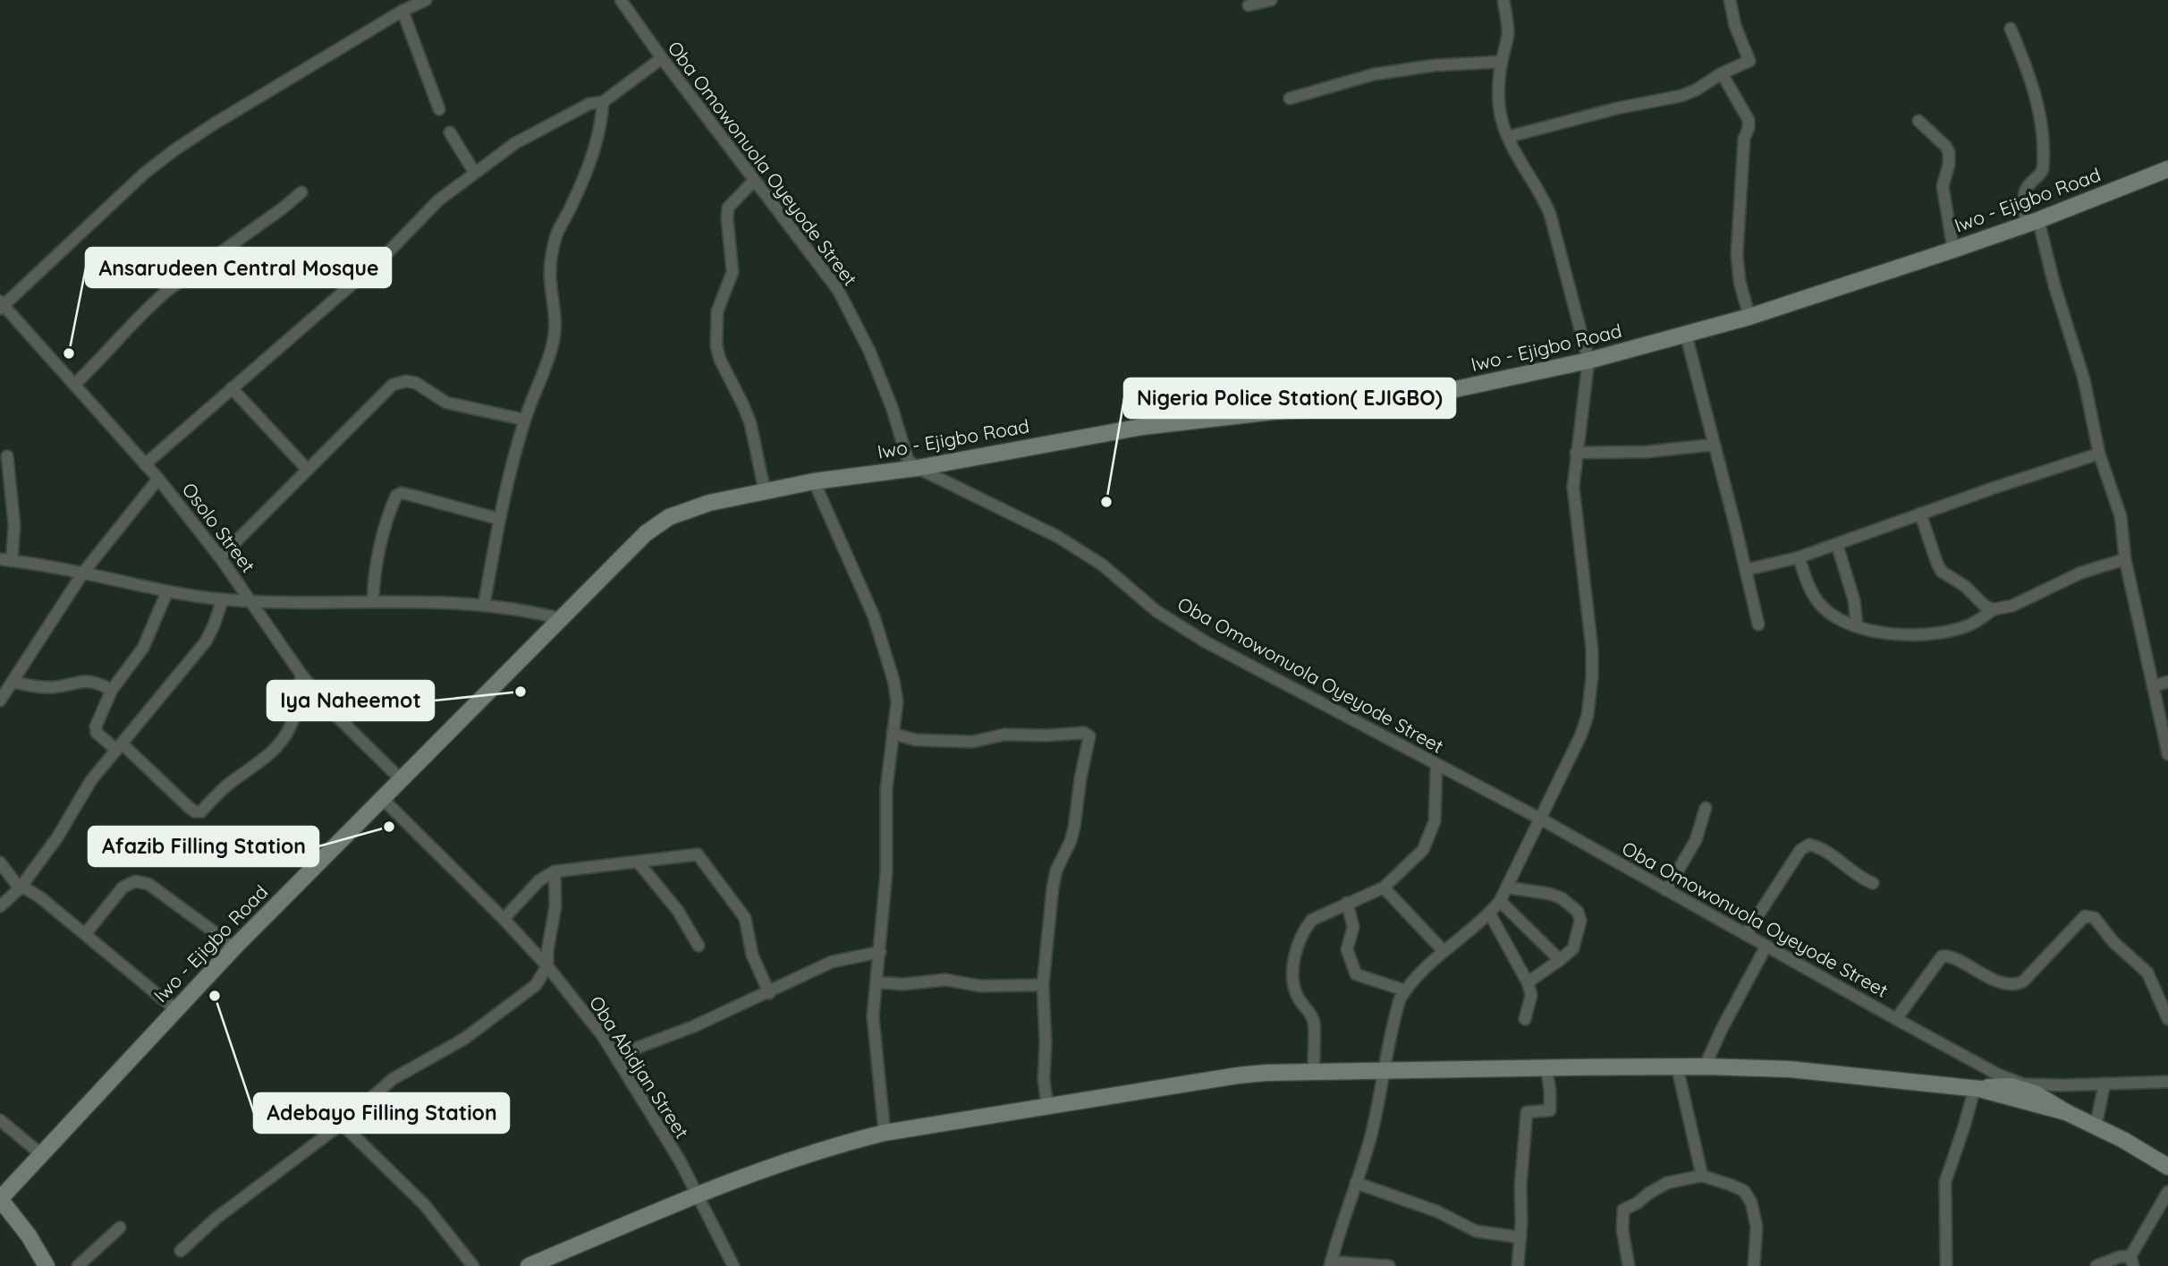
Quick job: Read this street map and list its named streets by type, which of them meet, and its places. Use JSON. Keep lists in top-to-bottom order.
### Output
{
  "streets": {
    "main road": ["Iwo - Ejigbo Road"],
    "street": ["Oba Omowonuola Oyeyode Street", "Osolo Street", "Oba Abidjan Street"]
  },
  "crossings": [
    ["Oba Omowonuola Oyeyode Street", "Iwo - Ejigbo Road"],
    ["Iwo - Ejigbo Road", "Osolo Street"],
    ["Iwo - Ejigbo Road", "Oba Abidjan Street"]
  ],
  "places": [
    "Ansarudeen Central Mosque",
    "Nigeria Police Station( EJIGBO)",
    "Iya Naheemot",
    "Afazib Filling Station",
    "Adebayo Filling Station"
  ]
}
